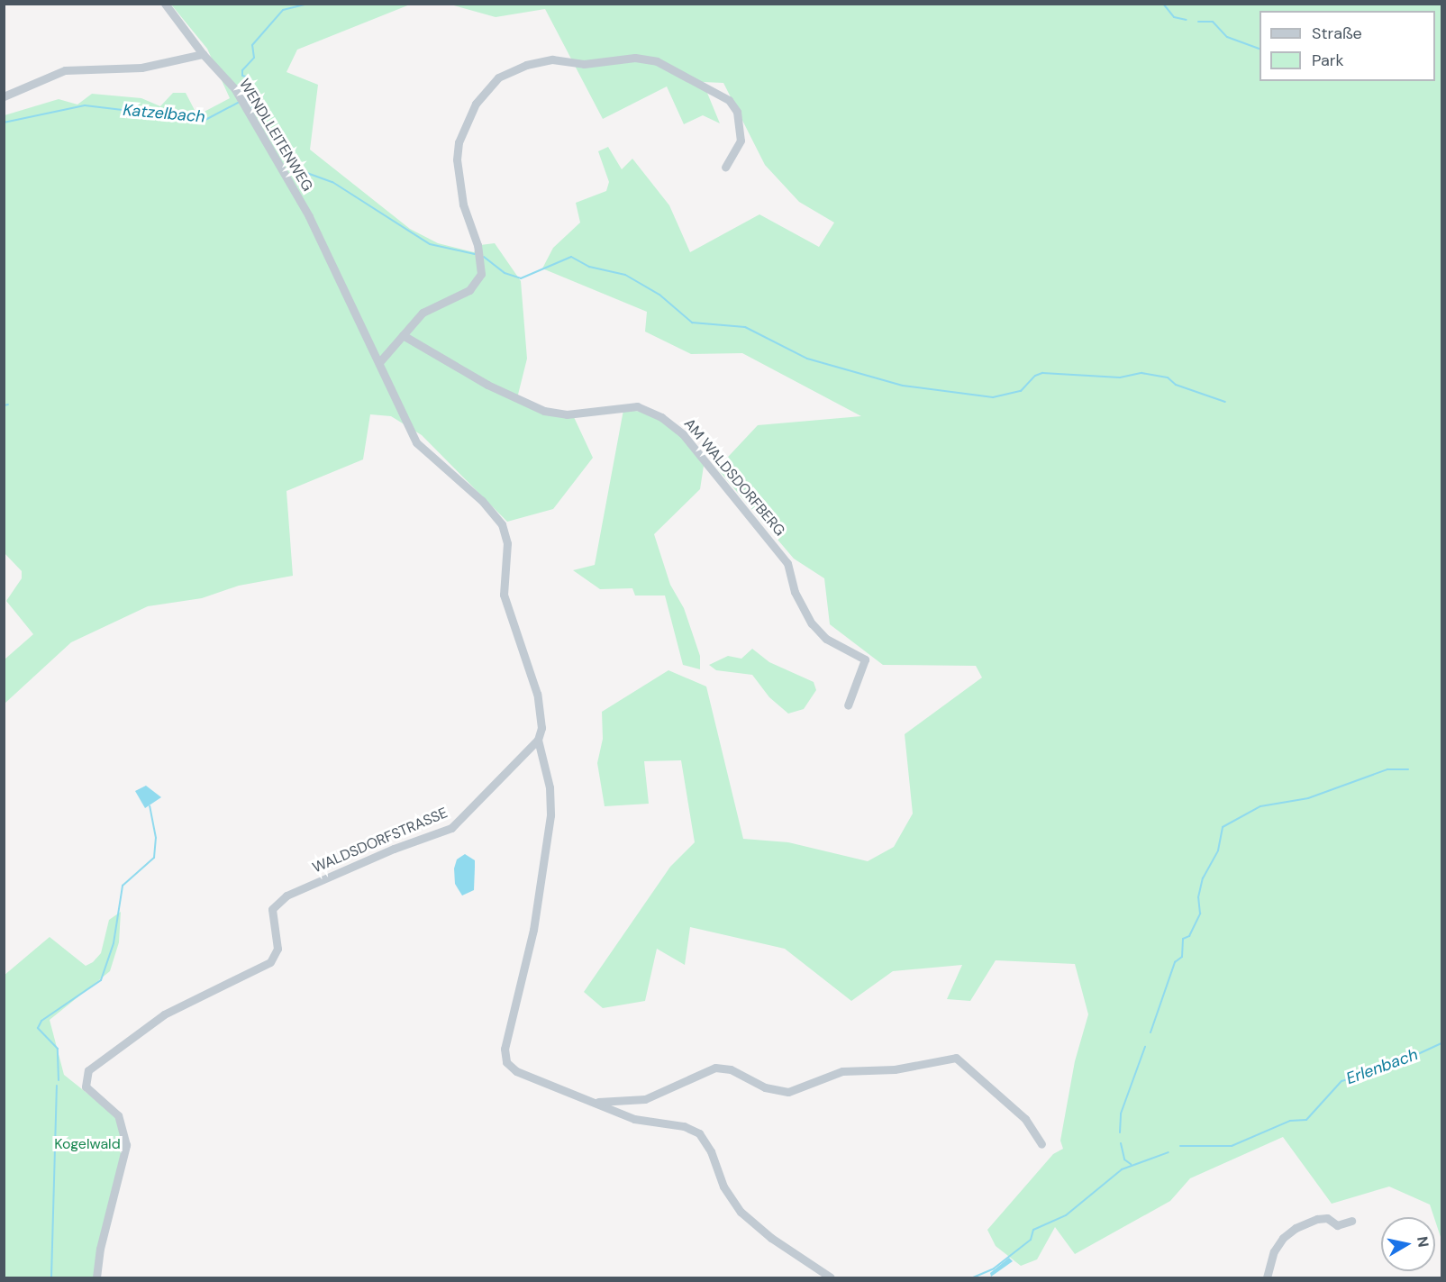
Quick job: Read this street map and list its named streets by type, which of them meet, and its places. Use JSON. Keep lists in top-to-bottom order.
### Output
{
  "streets": {
    "street": ["WENDLLEITENWEG", "AM WALDSDORFBERG", "WALDSDORFSTRASSE"]
  },
  "water": ["Katzelbach", "Erlenbach"],
  "parks": ["Kogelwald"],
  "legend": ["Straße", "Park"],
  "north": "right"
}
